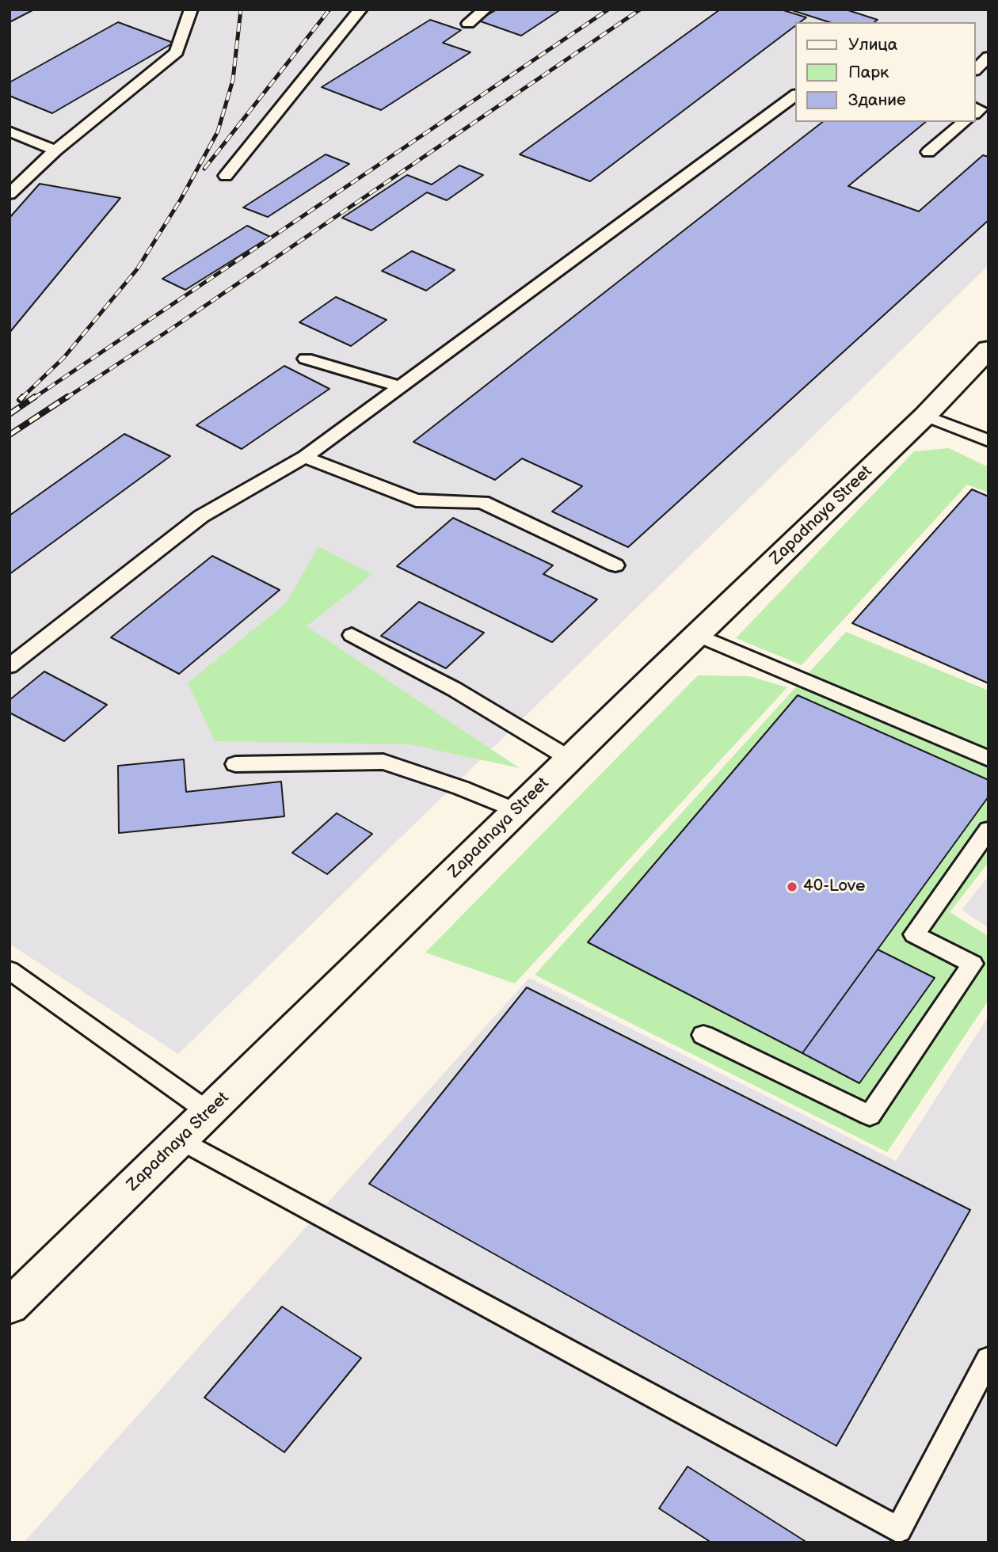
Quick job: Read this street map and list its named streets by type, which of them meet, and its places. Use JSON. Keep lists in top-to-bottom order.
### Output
{
  "streets": {
    "street": ["Zapadnaya Street"]
  },
  "places": ["40-Love"],
  "legend": ["Улица", "Парк", "Здание"]
}
